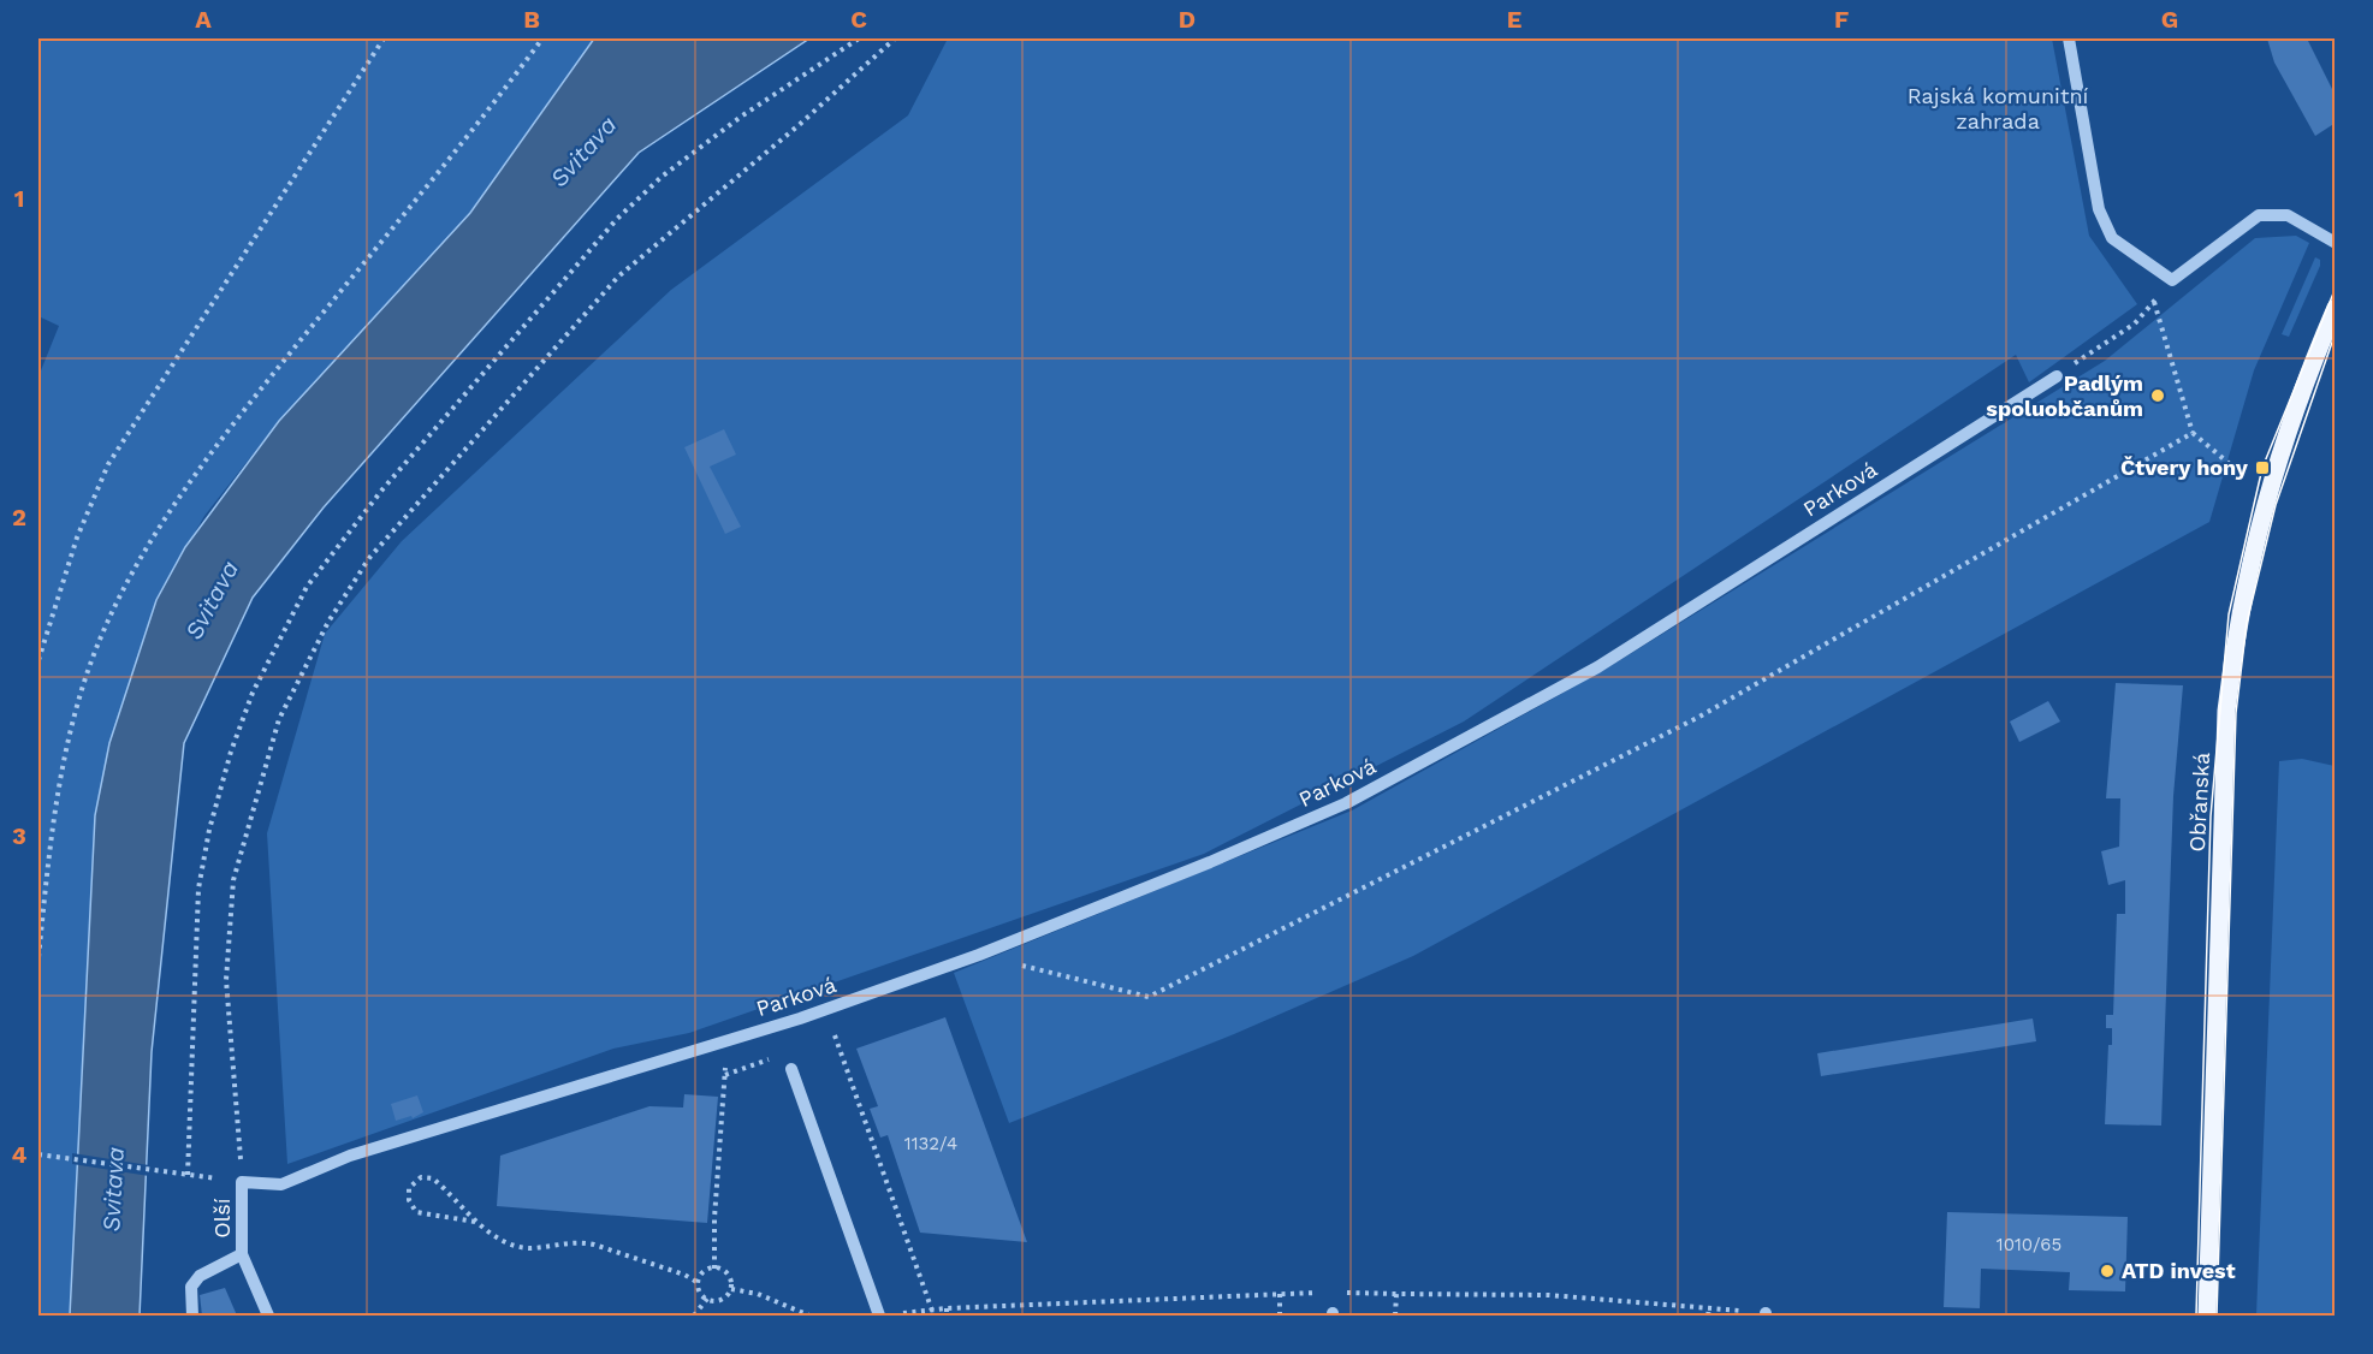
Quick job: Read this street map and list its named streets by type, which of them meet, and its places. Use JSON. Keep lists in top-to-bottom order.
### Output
{
  "streets": {
    "main road": ["Obřanská"],
    "street": ["Parková", "Olší"]
  },
  "crossings": [
    ["Parková", "Olší"]
  ],
  "water": ["Svitava"],
  "parks": ["Rajská komunitní zahrada"],
  "places": {
    "other": ["Padlým spoluobčanům", "ATD invest"],
    "transit": ["Čtvery hony"]
  },
  "house_numbers": ["1132/4", "1010/65"],
  "grid": {
    "columns": [
      "A",
      "B",
      "C",
      "D",
      "E",
      "F",
      "G"
    ],
    "rows": [
      "1",
      "2",
      "3",
      "4"
    ]
  }
}
